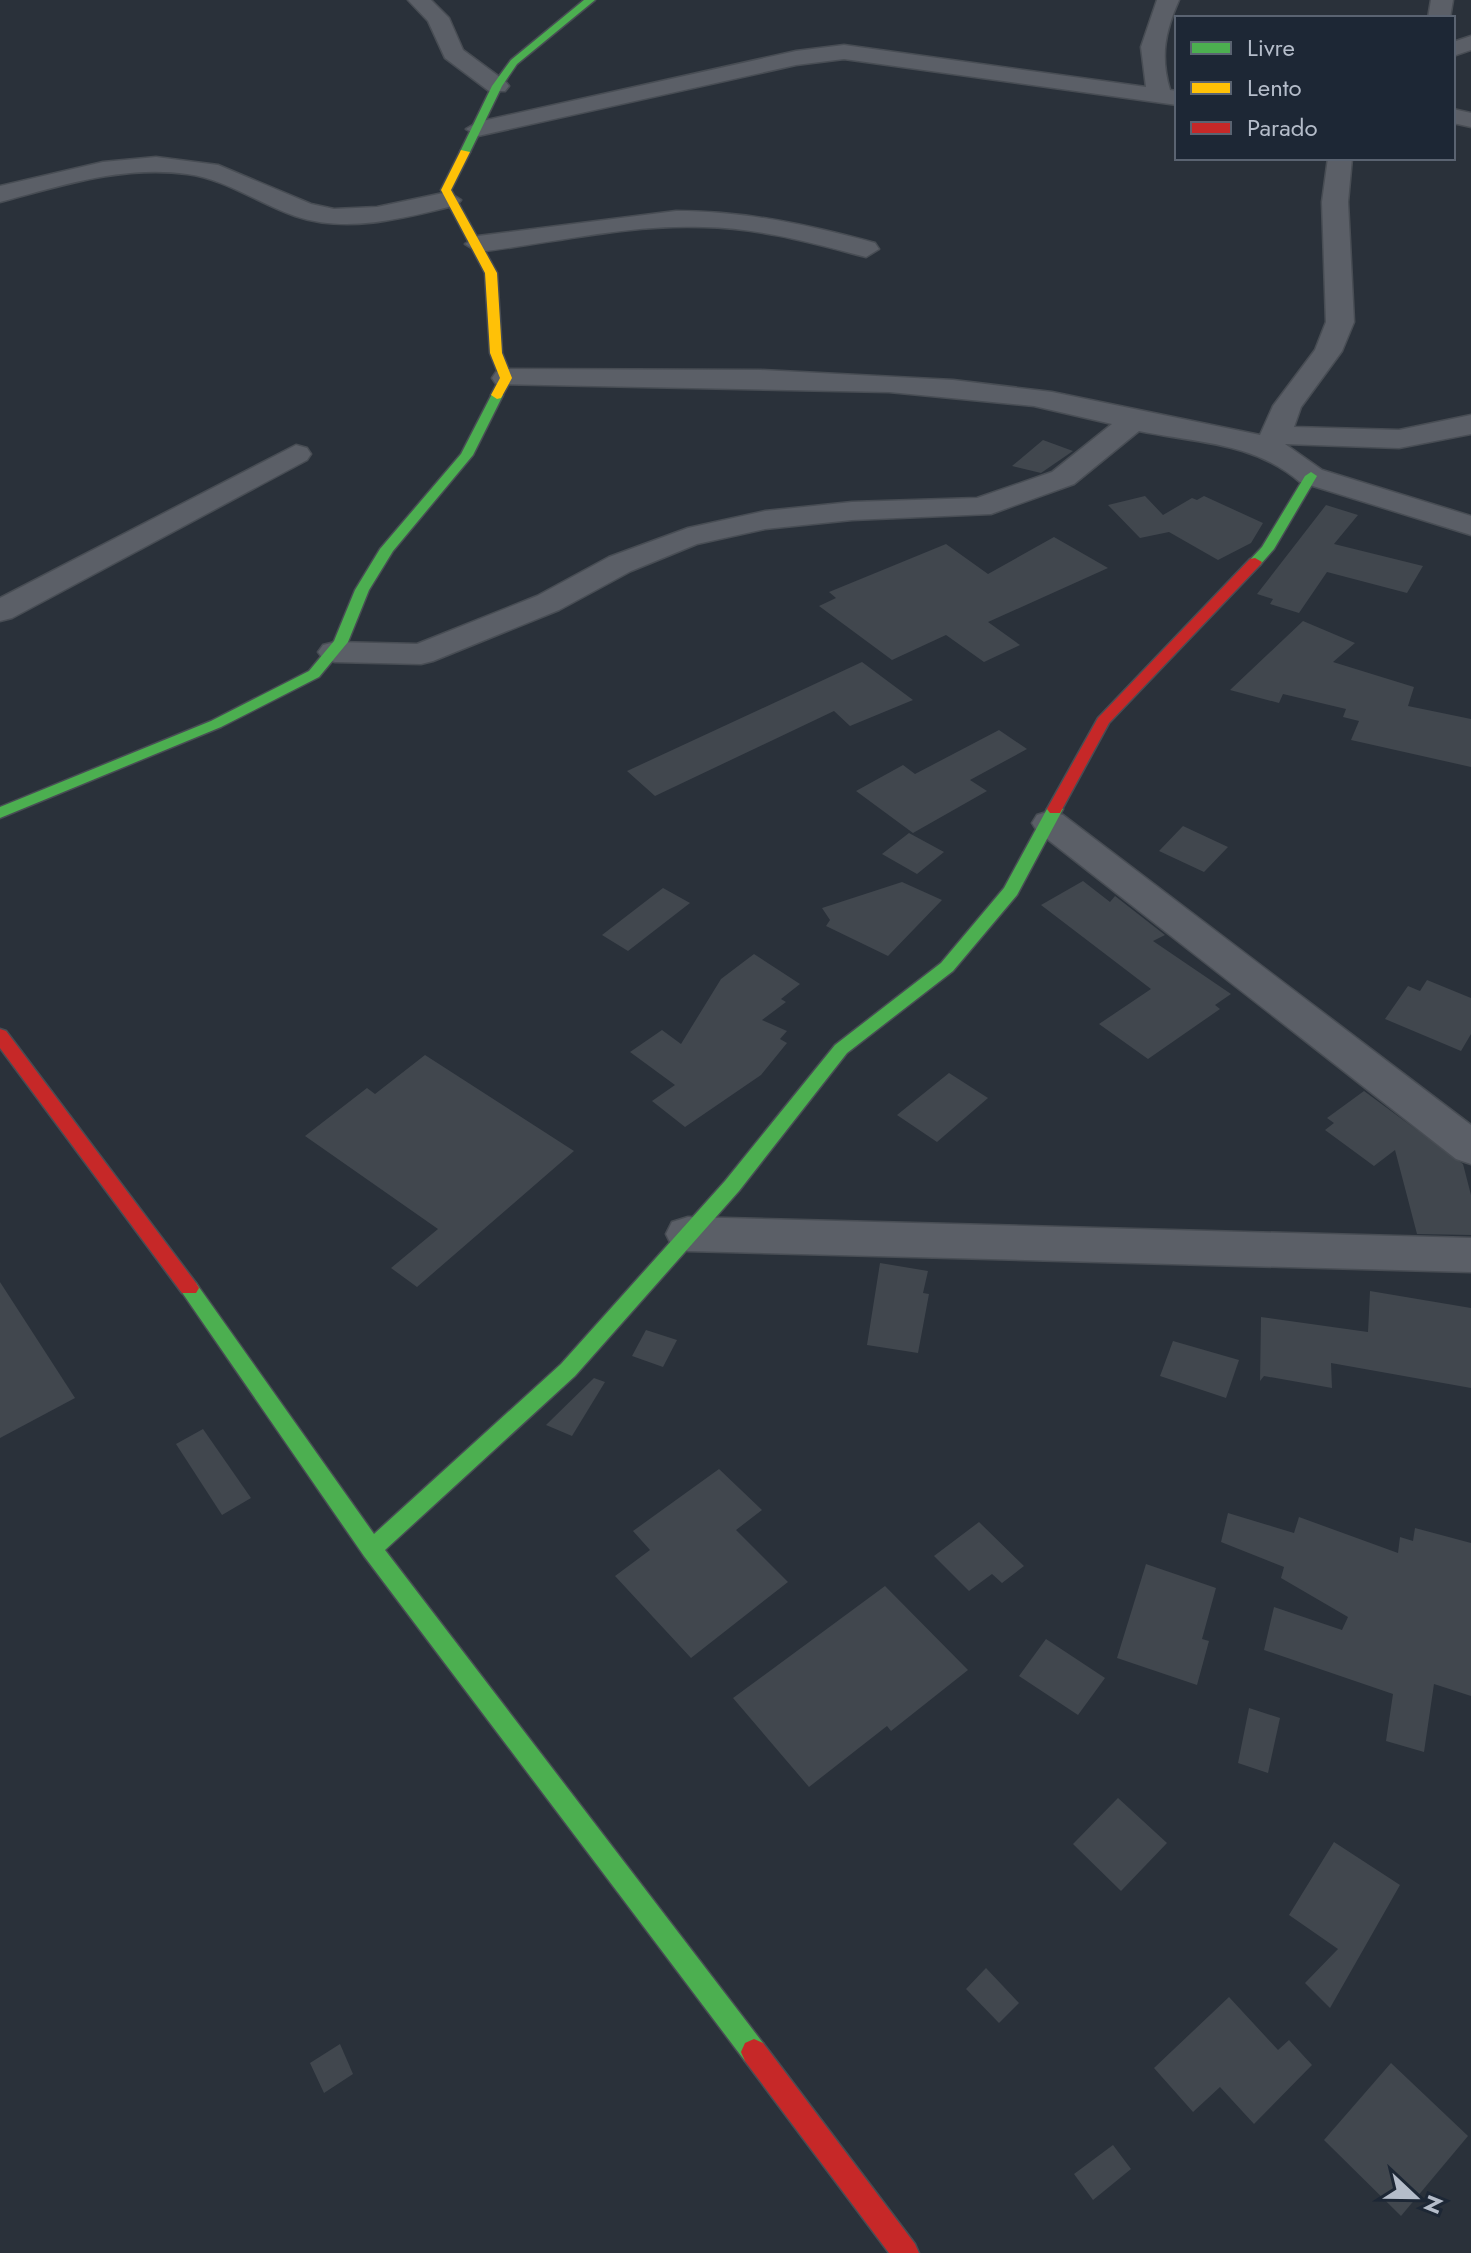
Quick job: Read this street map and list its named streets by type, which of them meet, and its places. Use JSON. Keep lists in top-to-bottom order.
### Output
{
  "legend": ["Livre", "Lento", "Parado"],
  "north": "right"
}
